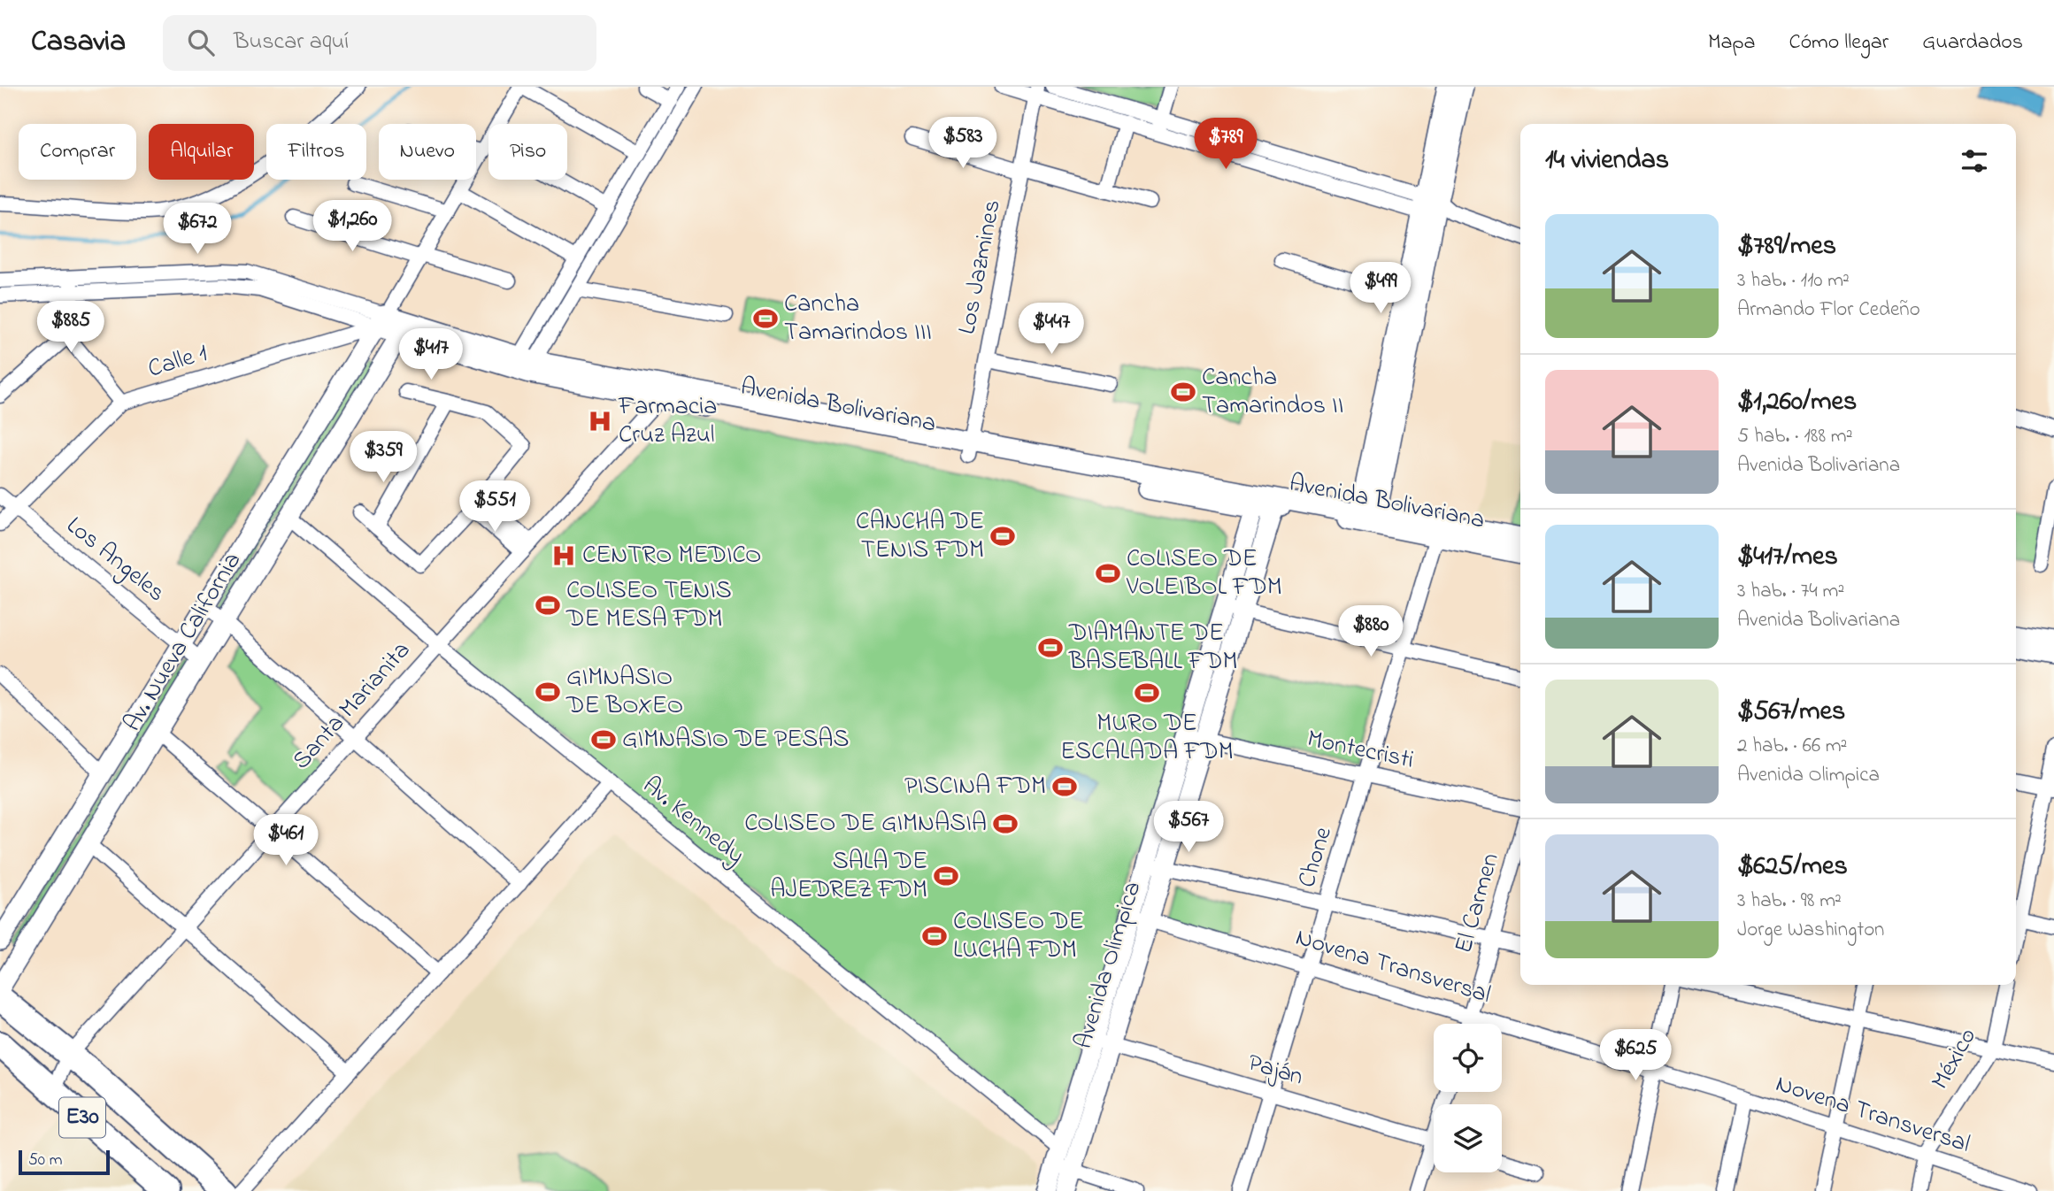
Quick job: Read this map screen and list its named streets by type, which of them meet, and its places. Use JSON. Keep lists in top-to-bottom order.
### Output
{
  "streets": {
    "highway": ["E30"],
    "street": [
      "Los Jazmines",
      "Calle 1",
      "Avenida Bolivariana",
      "Los Angeles",
      "Av. Nueva California",
      "Santa Marianita",
      "Montecristi",
      "Av. Kennedy",
      "Chone",
      "El Carmen",
      "Avenida Olimpica",
      "Novena Transversal",
      "México",
      "Paján"
    ]
  },
  "crossings": [
    ["Los Jazmines", "Avenida Bolivariana"],
    ["Calle 1", "Avenida Bolivariana"],
    ["Calle 1", "Los Angeles"],
    ["Calle 1", "Av. Nueva California"],
    ["Avenida Bolivariana", "Av. Nueva California"],
    ["Avenida Bolivariana", "Santa Marianita"],
    ["Avenida Bolivariana", "Chone"],
    ["Avenida Bolivariana", "Avenida Olimpica"],
    ["Los Angeles", "Av. Nueva California"],
    ["Av. Nueva California", "Av. Kennedy"],
    ["Santa Marianita", "Av. Kennedy"],
    ["Santa Marianita", "E30"],
    ["Montecristi", "Chone"],
    ["Montecristi", "Avenida Olimpica"],
    ["Av. Kennedy", "Avenida Olimpica"],
    ["Chone", "Novena Transversal"],
    ["Chone", "Paján"],
    ["El Carmen", "Novena Transversal"],
    ["Avenida Olimpica", "Novena Transversal"],
    ["Avenida Olimpica", "Paján"],
    ["Novena Transversal", "México"]
  ],
  "places": {
    "sports": [
      "Cancha Tamarindos III",
      "Cancha Tamarindos II",
      "CANCHA DE TENIS FDM",
      "COLISEO DE VOLEIBOL FDM",
      "COLISEO TENIS DE MESA FDM",
      "DIAMANTE DE BASEBALL FDM",
      "GIMNASIO DE BOXEO",
      "MURO DE ESCALADA FDM",
      "GIMNASIO DE PESAS",
      "PISCINA FDM",
      "COLISEO DE GIMNASIA",
      "SALA DE AJEDREZ FDM",
      "COLISEO DE LUCHA FDM"
    ],
    "hospital": ["Farmacia Cruz Azul", "CENTRO MEDICO"]
  },
  "scale_bar": "50 m",
  "page": {
    "header": "Casavia",
    "search": "Buscar aquí",
    "nav": ["Mapa", "Cómo llegar", "Guardados"],
    "price": [
      "$583",
      "$789",
      "$1,260",
      "$672",
      "$499",
      "$885",
      "$447",
      "$417",
      "$359",
      "$551",
      "$880",
      "$567",
      "$461",
      "$625"
    ],
    "chip": [
      "Comprar",
      "Alquilar",
      "Filtros",
      "Nuevo",
      "Piso"
    ],
    "heading": "14 viviendas",
    "list": [
      {
        "name": "$789/mes",
        "note": "3 hab. · 110 m² · Armando Flor Cedeño"
      },
      {
        "name": "$1,260/mes",
        "note": "5 hab. · 188 m² · Avenida Bolivariana"
      },
      {
        "name": "$417/mes",
        "note": "3 hab. · 74 m² · Avenida Bolivariana"
      },
      {
        "name": "$567/mes",
        "note": "2 hab. · 66 m² · Avenida Olimpica"
      },
      {
        "name": "$625/mes",
        "note": "3 hab. · 98 m² · Jorge Washington"
      }
    ],
    "scale": "50 m"
  }
}
